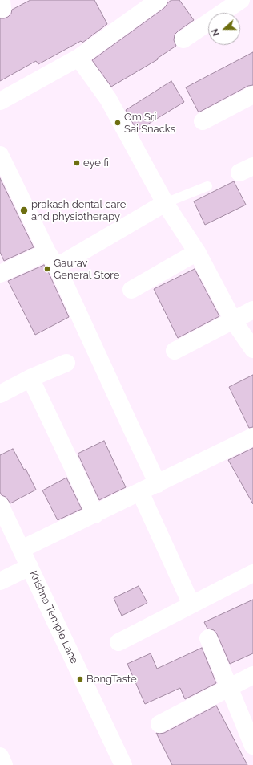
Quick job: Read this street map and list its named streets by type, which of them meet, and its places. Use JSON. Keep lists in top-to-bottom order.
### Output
{
  "streets": {
    "street": ["Krishna Temple Lane"]
  },
  "places": [
    "Om Sri Sai Snacks",
    "eye fi",
    "prakash dental care and physiotherapy",
    "Gaurav General Store",
    "BongTaste"
  ],
  "north": "left"
}
